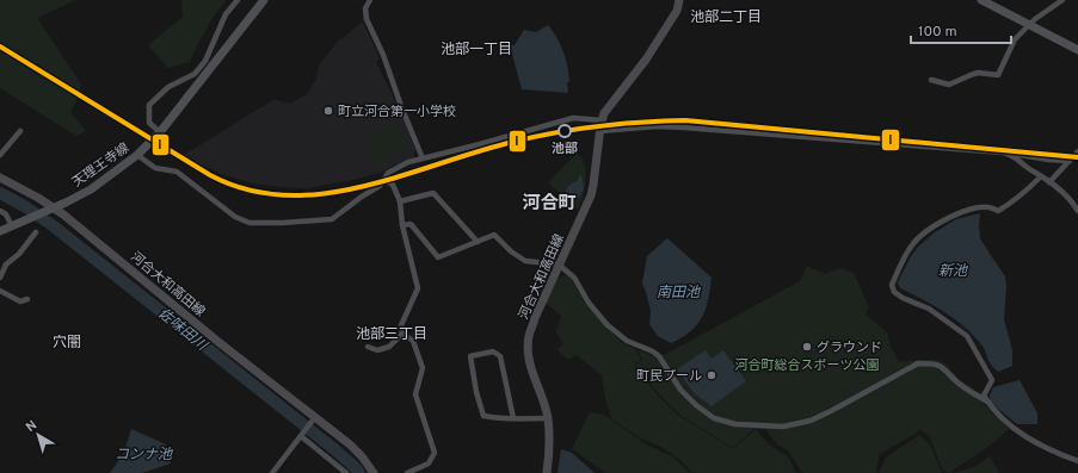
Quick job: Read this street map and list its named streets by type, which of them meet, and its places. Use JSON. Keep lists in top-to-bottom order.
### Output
{
  "streets": {
    "main road": ["天理王寺線", "河合大和高田線"]
  },
  "crossings": [
    ["天理王寺線", "河合大和高田線"]
  ],
  "districts": [
    "池部二丁目",
    "池部一丁目",
    "河合町",
    "池部三丁目",
    "穴闇"
  ],
  "water": [
    "新池",
    "南田池",
    "佐味田川",
    "コンナ池"
  ],
  "parks": ["河合町総合スポーツ公園"],
  "places": [
    "町立河合第一小学校",
    "池部",
    "グラウンド",
    "町民プール"
  ],
  "lines": ["transit line I"],
  "scale_bar": "100 m",
  "north": "top left"
}
